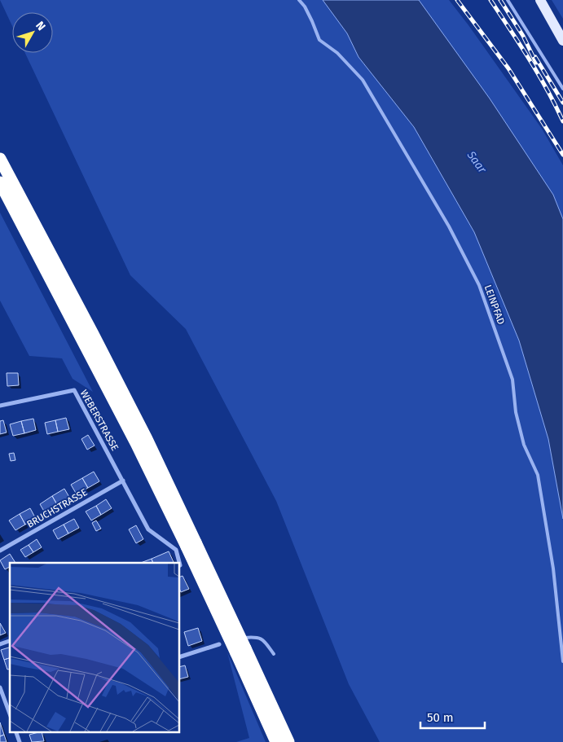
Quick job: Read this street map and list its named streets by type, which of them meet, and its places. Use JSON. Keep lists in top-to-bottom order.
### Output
{
  "streets": {
    "street": ["WEBERSTRASSE", "BRUCHSTRASSE"],
    "lane": ["LEINPFAD"]
  },
  "crossings": [
    ["WEBERSTRASSE", "BRUCHSTRASSE"]
  ],
  "water": ["Saar"],
  "scale_bar": "50 m",
  "north": "top right"
}
